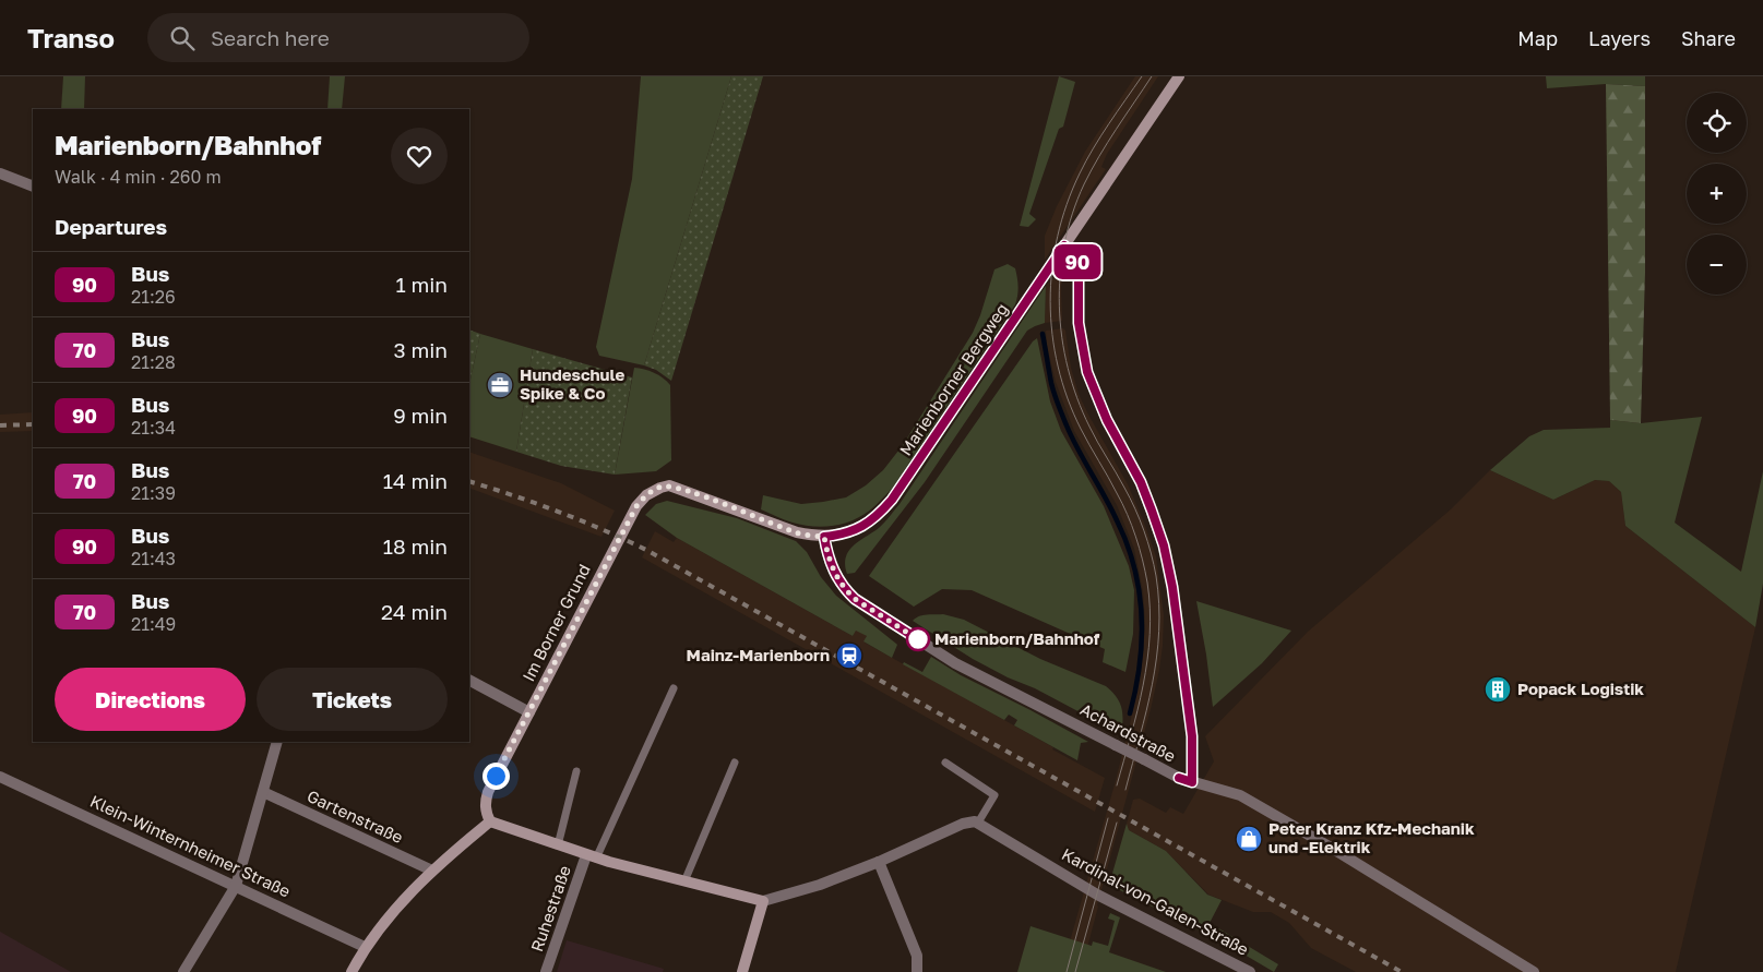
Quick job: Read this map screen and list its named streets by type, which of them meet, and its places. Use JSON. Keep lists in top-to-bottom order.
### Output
{
  "streets": {
    "street": [
      "Marienborner Bergweg",
      "Im Borner Grund",
      "Achardstraße",
      "Gartenstraße",
      "Klein-Winternheimer Straße",
      "Kardinal-von-Galen-Straße",
      "Ruhestraße"
    ]
  },
  "crossings": [
    ["Marienborner Bergweg", "Im Borner Grund"],
    ["Marienborner Bergweg", "Achardstraße"]
  ],
  "places": {
    "office": ["Hundeschule Spike & Co"],
    "other": ["Marienborn/Bahnhof"],
    "station": ["Mainz-Marienborn"],
    "building": ["Popack Logistik"],
    "shop": ["Peter Kranz Kfz-Mechanik und -Elektrik"]
  },
  "lines": ["bus line 90"],
  "page": {
    "header": "Transo",
    "search": "Search here",
    "nav": ["Map", "Layers", "Share"],
    "on_map": "90",
    "map_buttons": ["+", "−"],
    "heading": [
      ["Marienborn/Bahnhof", "Walk · 4 min · 260 m"],
      "Departures"
    ],
    "list": [
      {
        "mark": "90",
        "name": "Bus",
        "note": "21:26",
        "value": "1 min"
      },
      {
        "mark": "70",
        "name": "Bus",
        "note": "21:28",
        "value": "3 min"
      },
      {
        "mark": "90",
        "name": "Bus",
        "note": "21:34",
        "value": "9 min"
      },
      {
        "mark": "70",
        "name": "Bus",
        "note": "21:39",
        "value": "14 min"
      },
      {
        "mark": "90",
        "name": "Bus",
        "note": "21:43",
        "value": "18 min"
      },
      {
        "mark": "70",
        "name": "Bus",
        "note": "21:49",
        "value": "24 min"
      }
    ],
    "buttons": ["Directions", "Tickets"]
  }
}
